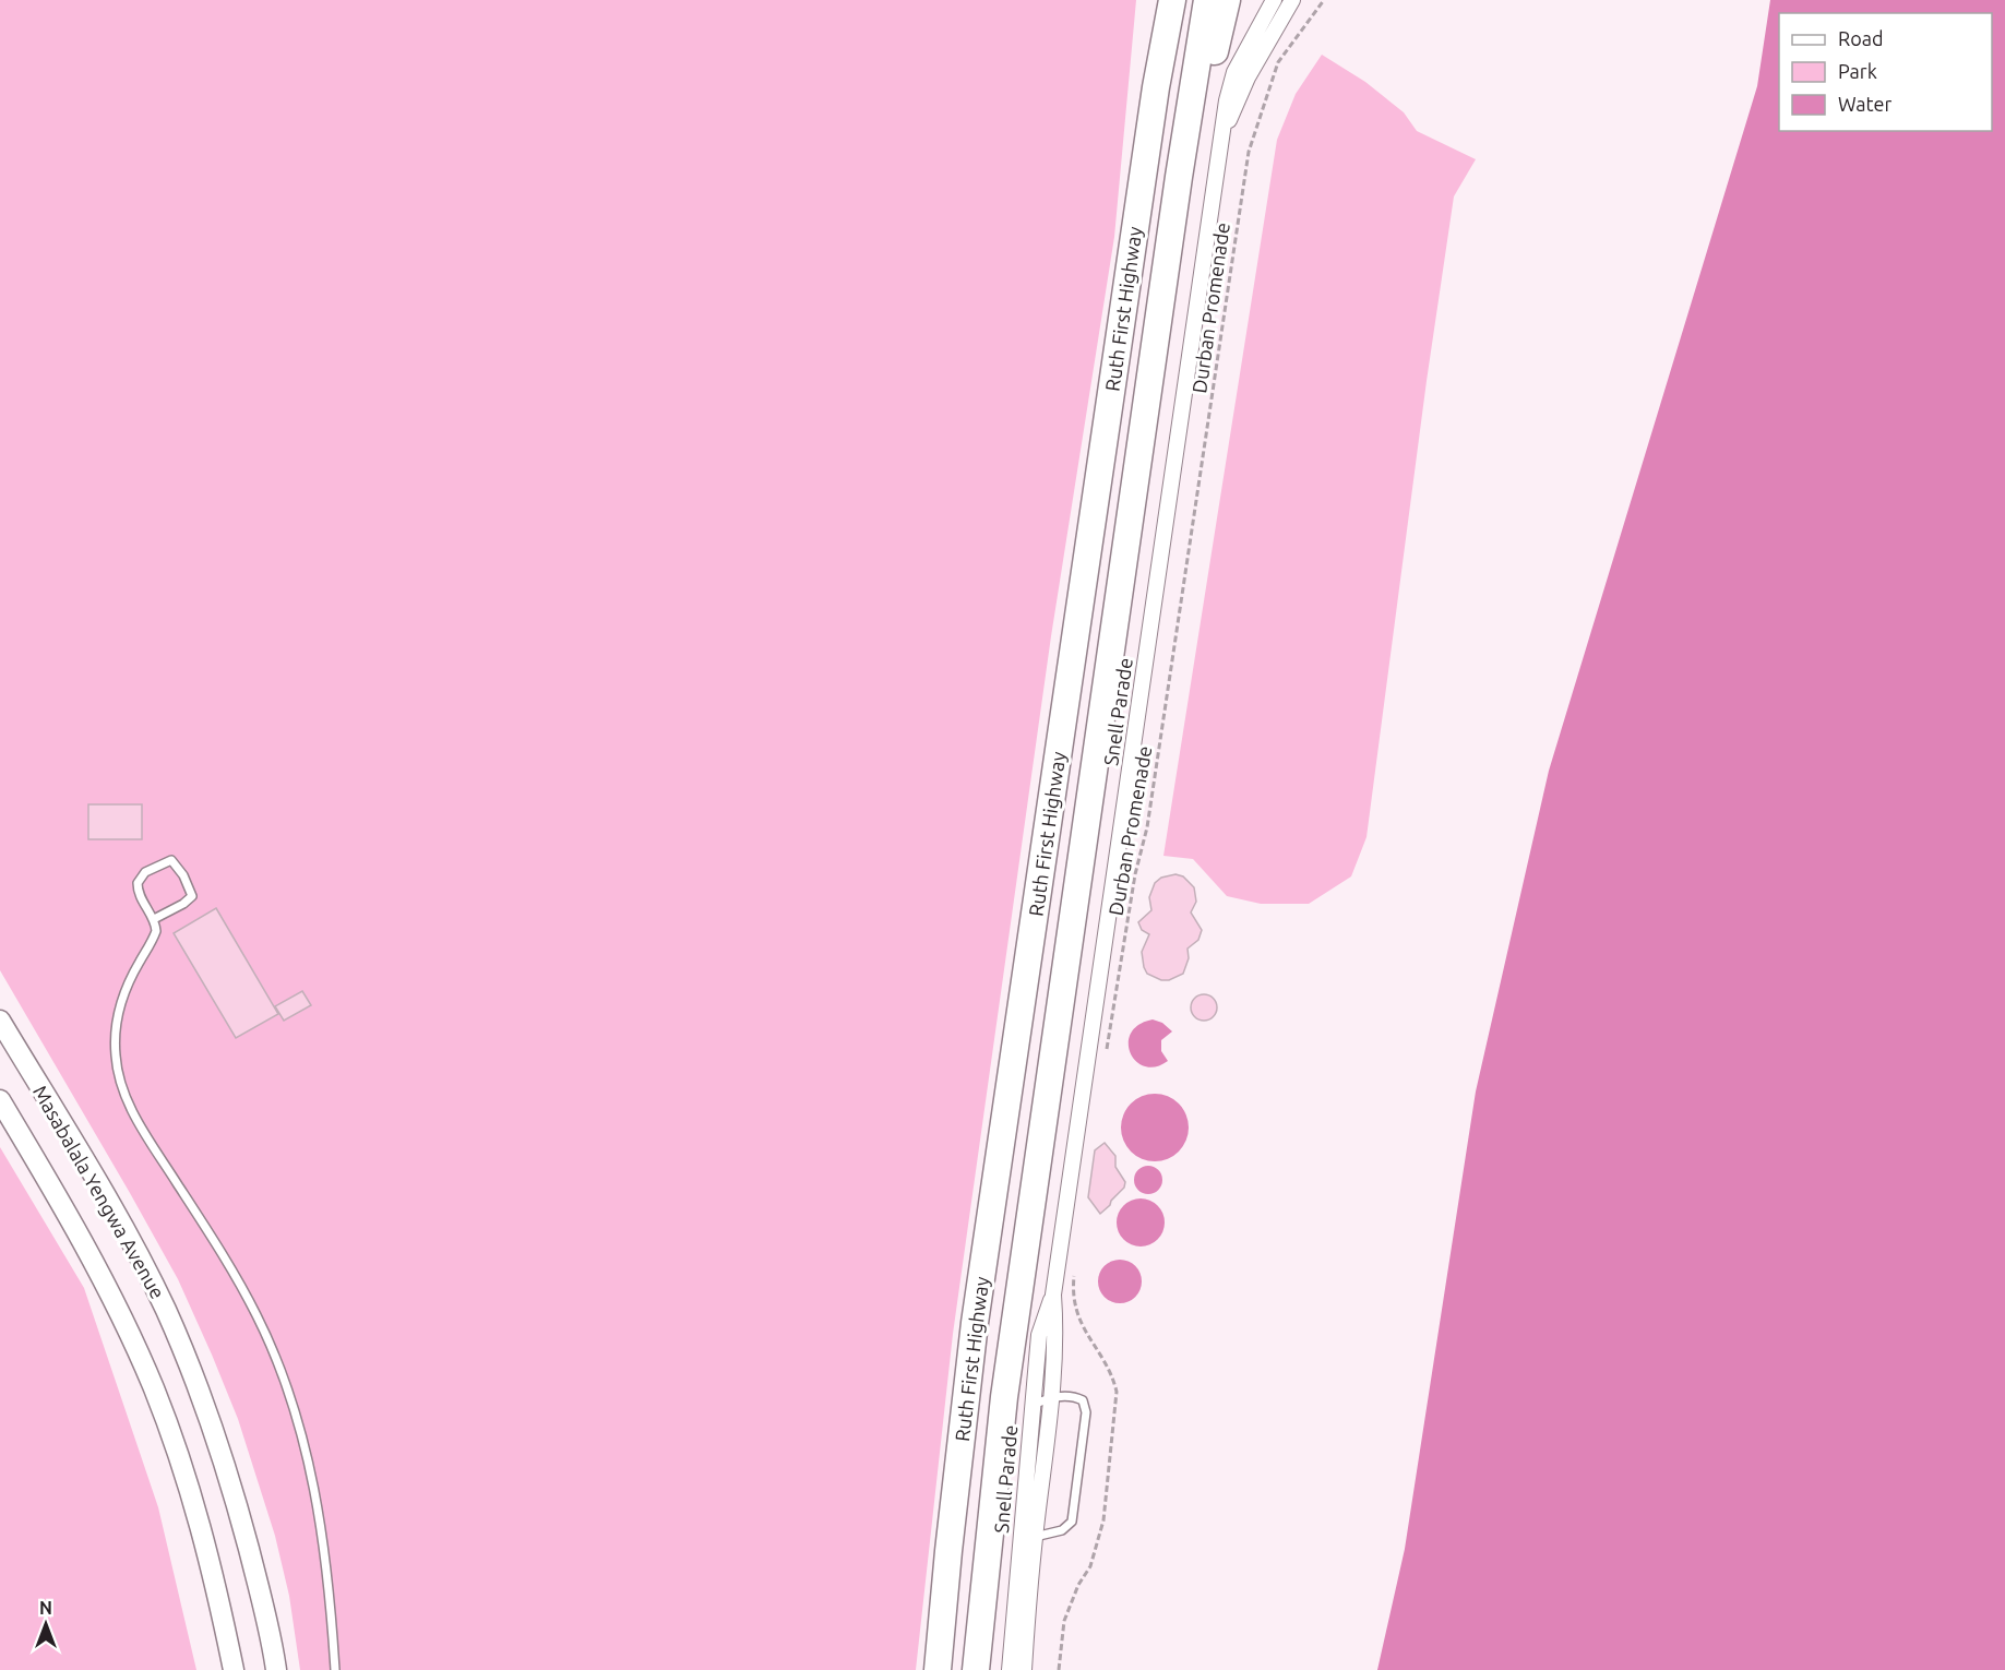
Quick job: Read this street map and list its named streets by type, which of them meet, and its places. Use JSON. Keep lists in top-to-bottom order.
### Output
{
  "streets": {
    "highway": ["Ruth First Highway"],
    "main road": ["Masabalala Yengwa Avenue"],
    "street": ["Snell Parade"],
    "path": ["Durban Promenade"]
  },
  "legend": ["Road", "Park", "Water"],
  "north": "top"
}
